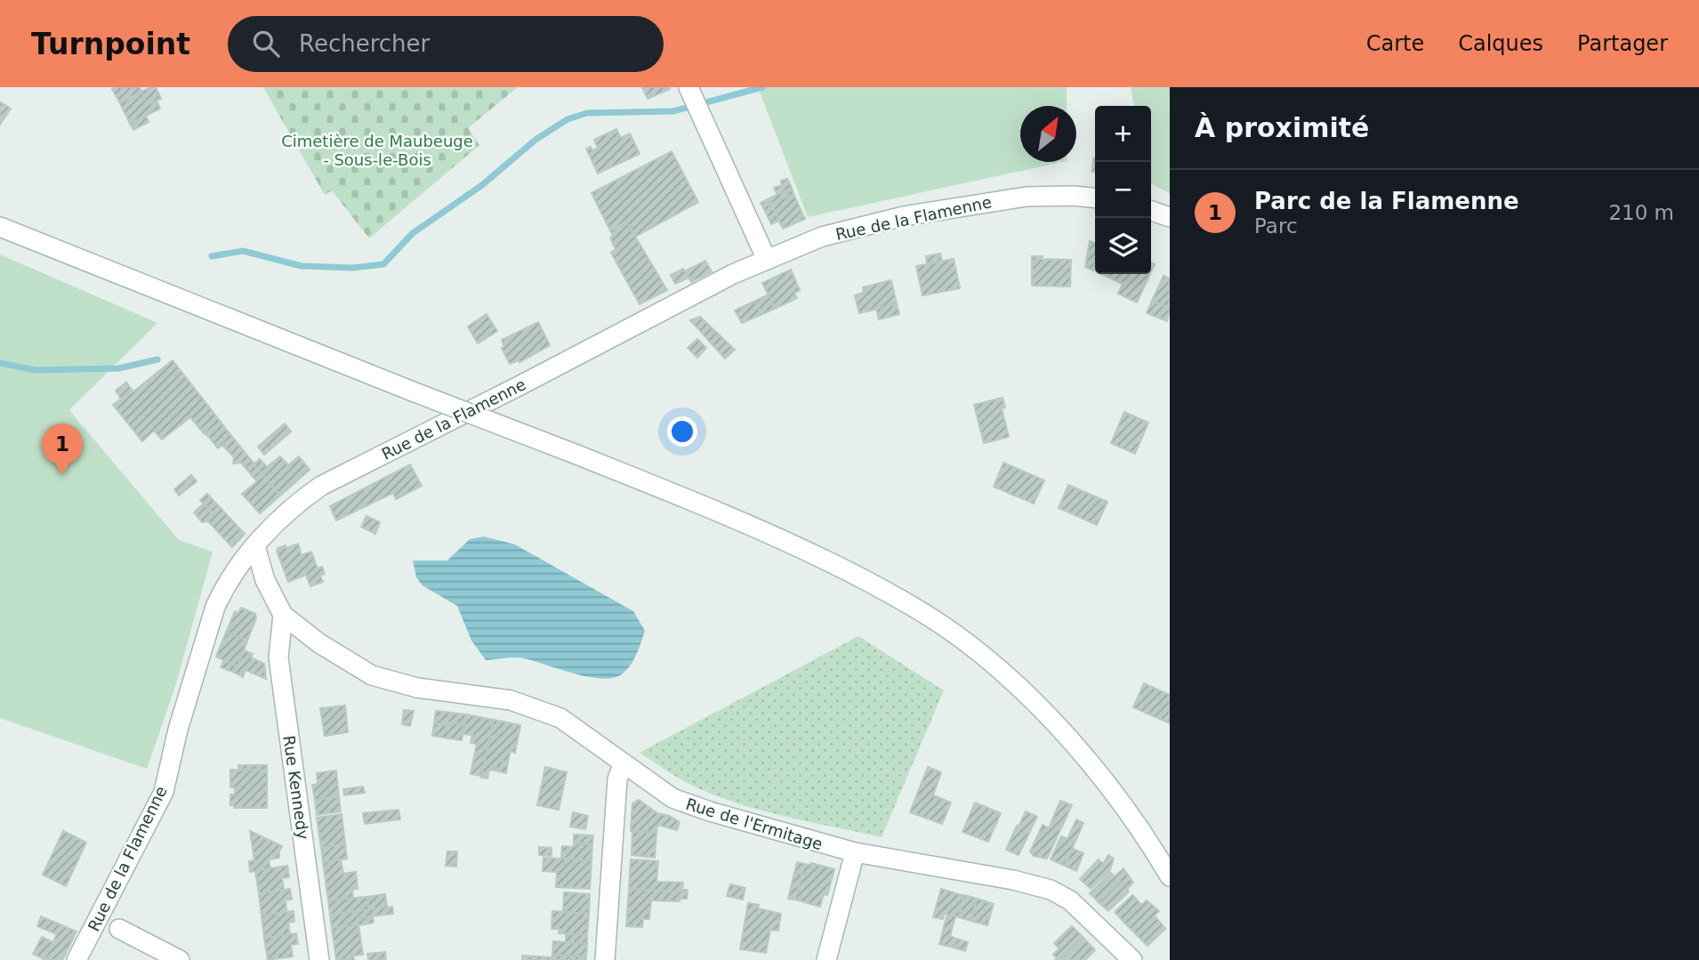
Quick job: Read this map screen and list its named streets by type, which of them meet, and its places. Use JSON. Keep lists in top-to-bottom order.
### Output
{
  "streets": {
    "street": ["Rue de la Flamenne", "Rue Kennedy", "Rue de l'Ermitage"]
  },
  "crossings": [
    ["Rue de la Flamenne", "Rue de l'Ermitage"],
    ["Rue Kennedy", "Rue de l'Ermitage"]
  ],
  "parks": ["Cimetière de Maubeuge - Sous-le-Bois"],
  "north": "top right",
  "page": {
    "header": "Turnpoint",
    "search": "Rechercher",
    "nav": ["Carte", "Calques", "Partager"],
    "heading": "À proximité",
    "map_buttons": ["+", "−"],
    "list": [
      {
        "mark": "1",
        "name": "Parc de la Flamenne",
        "note": "Parc",
        "value": "210 m"
      }
    ],
    "pins": "1"
  }
}
